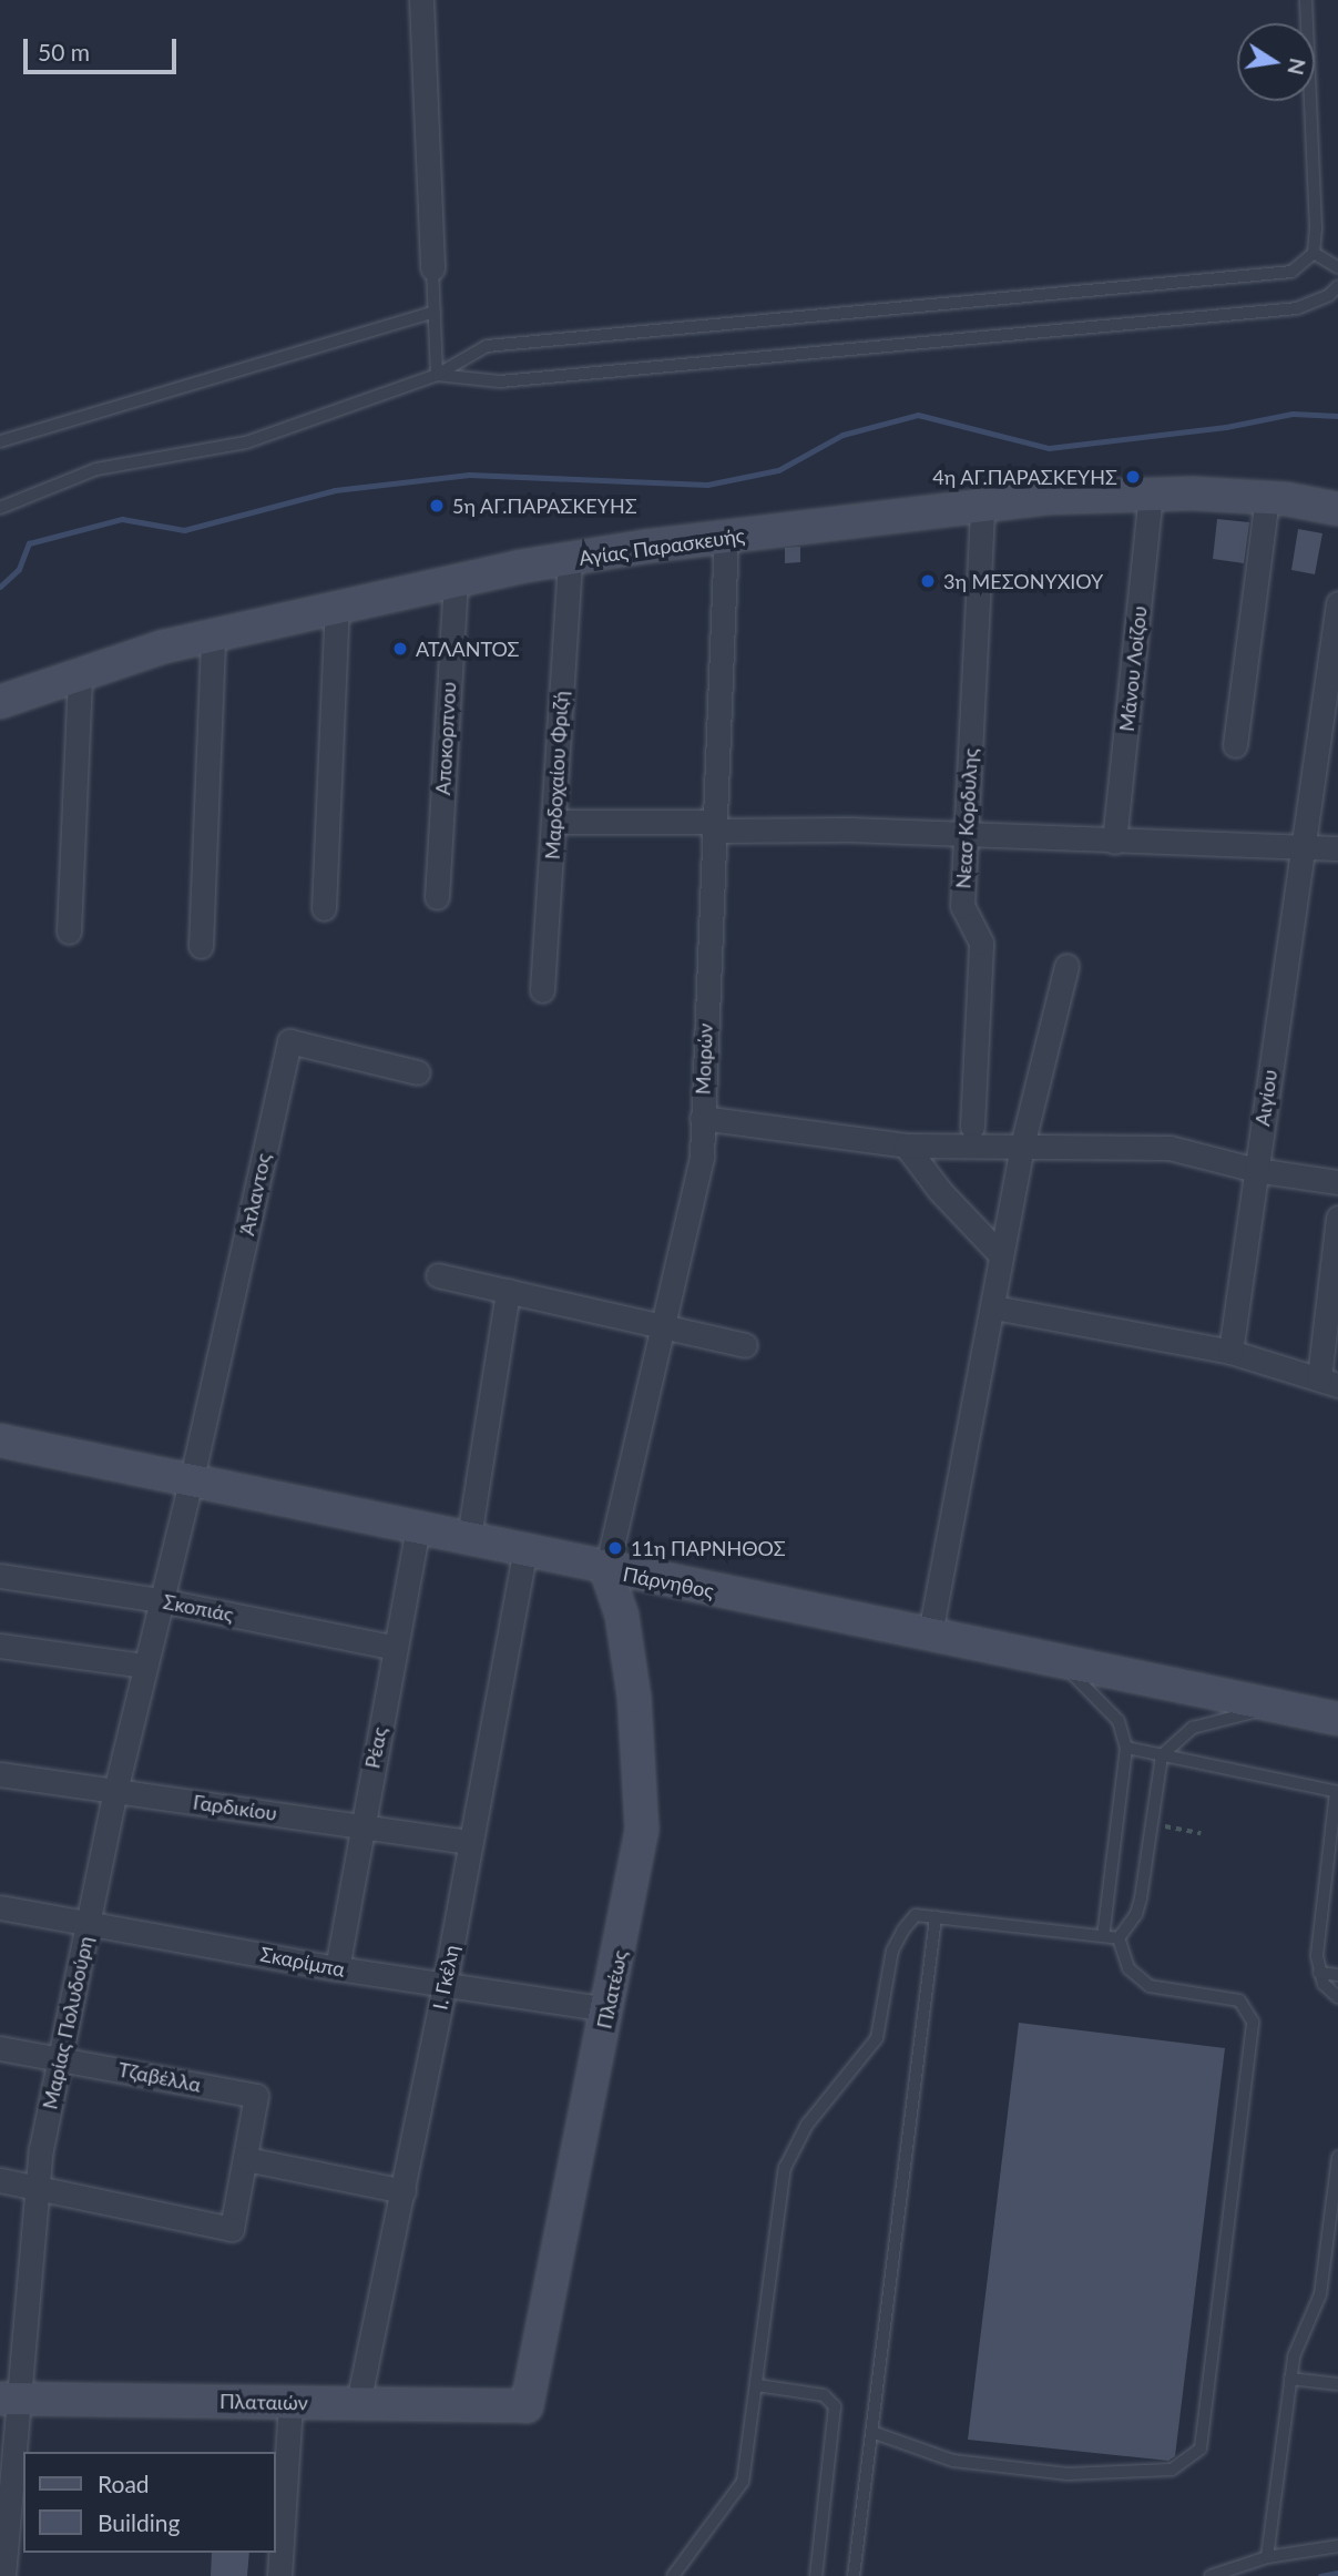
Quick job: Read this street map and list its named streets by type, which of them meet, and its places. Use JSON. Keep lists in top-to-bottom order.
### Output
{
  "streets": {
    "street": [
      "Αγίας Παρασκευής",
      "Μάνου Λοίζου",
      "Αποκορπνου",
      "Μαρδοχαίου Φριζή",
      "Νεασ Κορδυλης",
      "Μοιρών",
      "Αιγίου",
      "Άτλαντος",
      "Πάρνηθος",
      "Σκοπιάς",
      "Ρέας",
      "Γαρδικίου",
      "Σκαρίμπα",
      "Ι. Γκέλη",
      "Πλατέως",
      "Μαρίας Πολυδούρη",
      "Τζαβέλλα",
      "Πλαταιών"
    ]
  },
  "crossings": [
    ["Αγίας Παρασκευής", "Μάνου Λοίζου"],
    ["Αγίας Παρασκευής", "Αποκορπνου"],
    ["Αγίας Παρασκευής", "Μαρδοχαίου Φριζή"],
    ["Αγίας Παρασκευής", "Νεασ Κορδυλης"],
    ["Αγίας Παρασκευής", "Μοιρών"],
    ["Μοιρών", "Πάρνηθος"],
    ["Μοιρών", "Πλατέως"],
    ["Άτλαντος", "Πάρνηθος"],
    ["Άτλαντος", "Μαρίας Πολυδούρη"],
    ["Πάρνηθος", "Ρέας"],
    ["Πάρνηθος", "Ι. Γκέλη"],
    ["Πάρνηθος", "Πλατέως"],
    ["Πάρνηθος", "Μαρίας Πολυδούρη"],
    ["Σκοπιάς", "Ρέας"],
    ["Σκοπιάς", "Μαρίας Πολυδούρη"],
    ["Ρέας", "Γαρδικίου"],
    ["Ρέας", "Σκαρίμπα"],
    ["Γαρδικίου", "Ι. Γκέλη"],
    ["Γαρδικίου", "Μαρίας Πολυδούρη"],
    ["Σκαρίμπα", "Ι. Γκέλη"],
    ["Σκαρίμπα", "Πλατέως"],
    ["Σκαρίμπα", "Μαρίας Πολυδούρη"],
    ["Ι. Γκέλη", "Πλαταιών"],
    ["Πλατέως", "Πλαταιών"],
    ["Μαρίας Πολυδούρη", "Τζαβέλλα"],
    ["Μαρίας Πολυδούρη", "Πλαταιών"]
  ],
  "places": [
    "4η ΑΓ.ΠΑΡΑΣΚΕΥΗΣ",
    "5η ΑΓ.ΠΑΡΑΣΚΕΥΗΣ",
    "3η ΜΕΣΟΝΥΧΙΟΥ",
    "ΑΤΛΑΝΤΟΣ",
    "11η ΠΑΡΝΗΘΟΣ"
  ],
  "legend": ["Road", "Building"],
  "scale_bar": "50 m",
  "north": "right"
}
